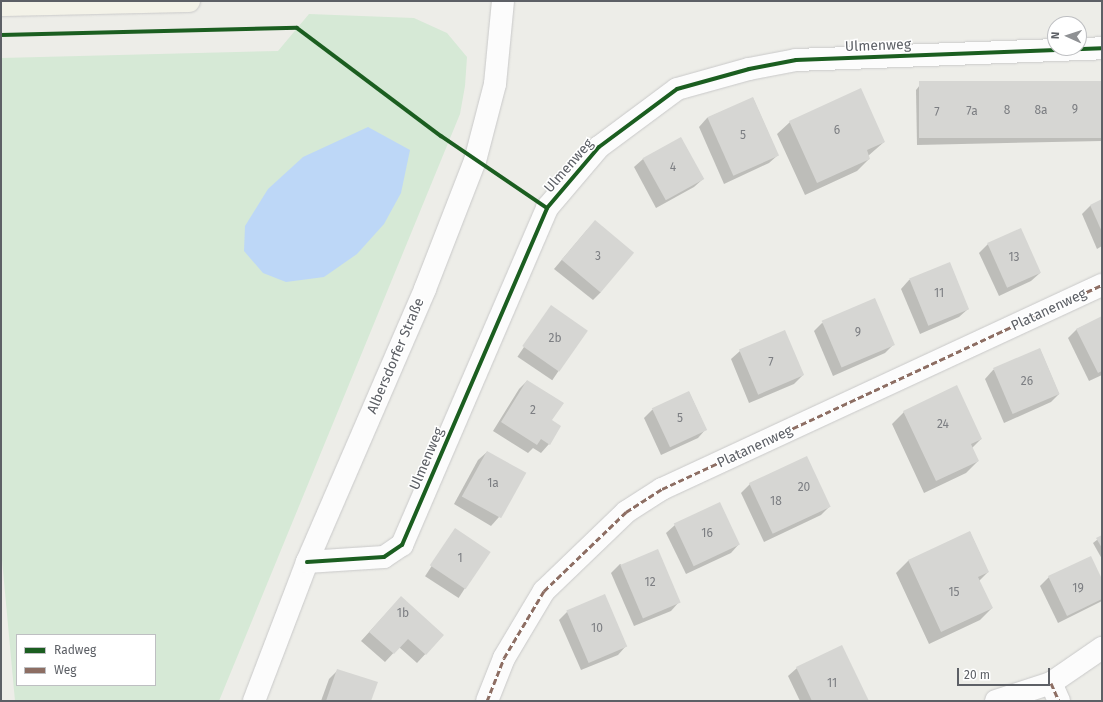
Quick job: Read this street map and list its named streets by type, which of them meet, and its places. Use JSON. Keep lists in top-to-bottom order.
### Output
{
  "streets": {
    "street": ["Ulmenweg", "Platanenweg", "Albersdorfer Straße"]
  },
  "crossings": [
    ["Ulmenweg", "Albersdorfer Straße"]
  ],
  "house_numbers": [
    "9",
    "8",
    "8a",
    "7a",
    "7",
    "6",
    "5",
    "4",
    "3",
    "13",
    "11",
    "9",
    "2b",
    "7",
    "26",
    "2",
    "5",
    "24",
    "1a",
    "20",
    "18",
    "16",
    "1",
    "12",
    "19",
    "15",
    "1b",
    "10",
    "11"
  ],
  "legend": ["Radweg", "Weg"],
  "scale_bar": "20 m",
  "north": "left"
}
